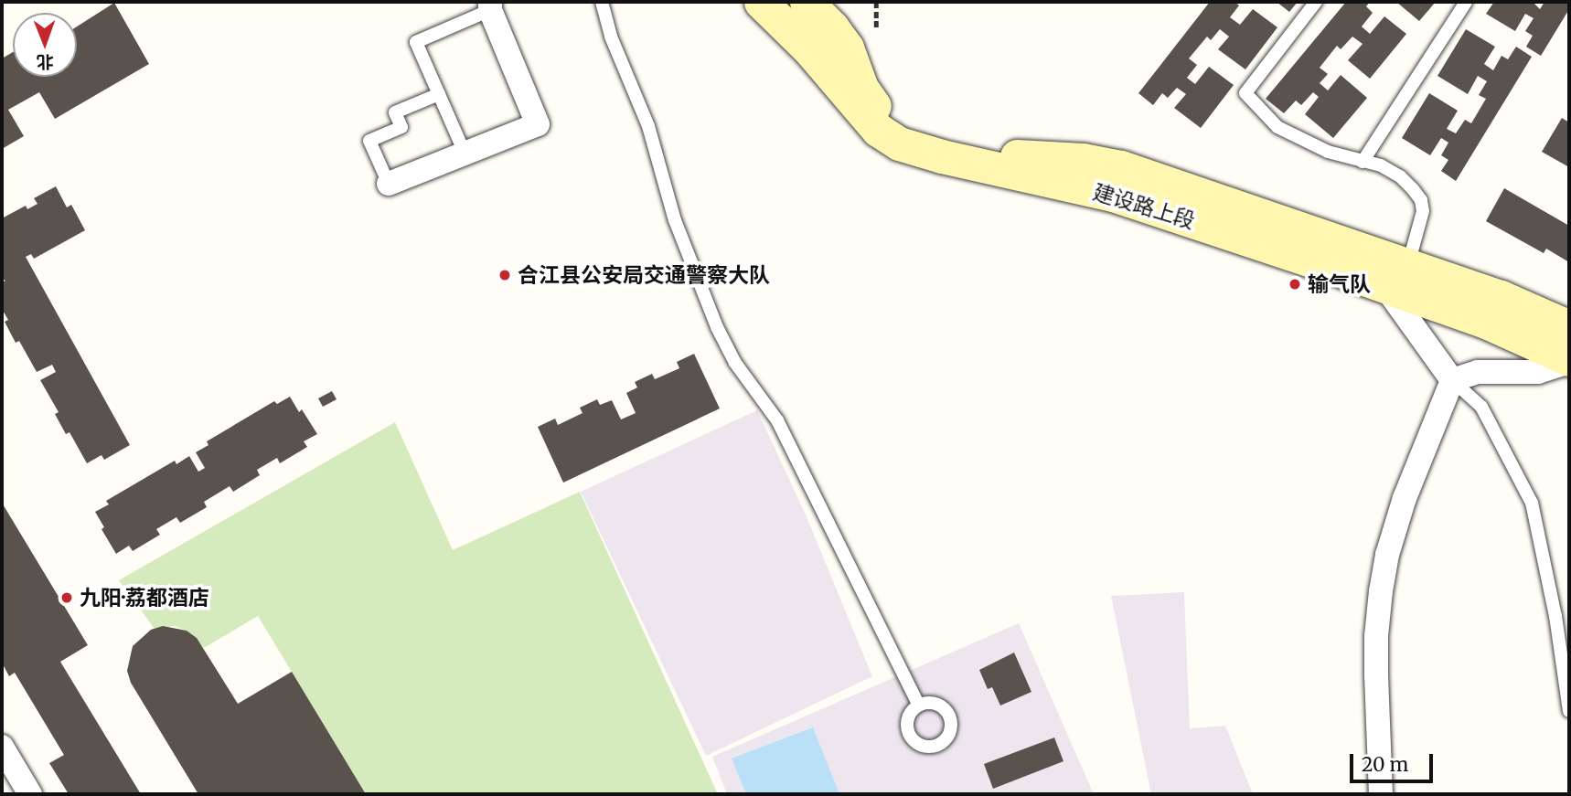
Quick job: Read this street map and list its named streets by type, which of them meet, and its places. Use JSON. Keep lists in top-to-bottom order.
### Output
{
  "streets": {
    "main road": ["建设路上段"]
  },
  "places": ["合江县公安局交通警察大队", "输气队", "九阳·荔都酒店"],
  "scale_bar": "20 m",
  "north": "bottom"
}
